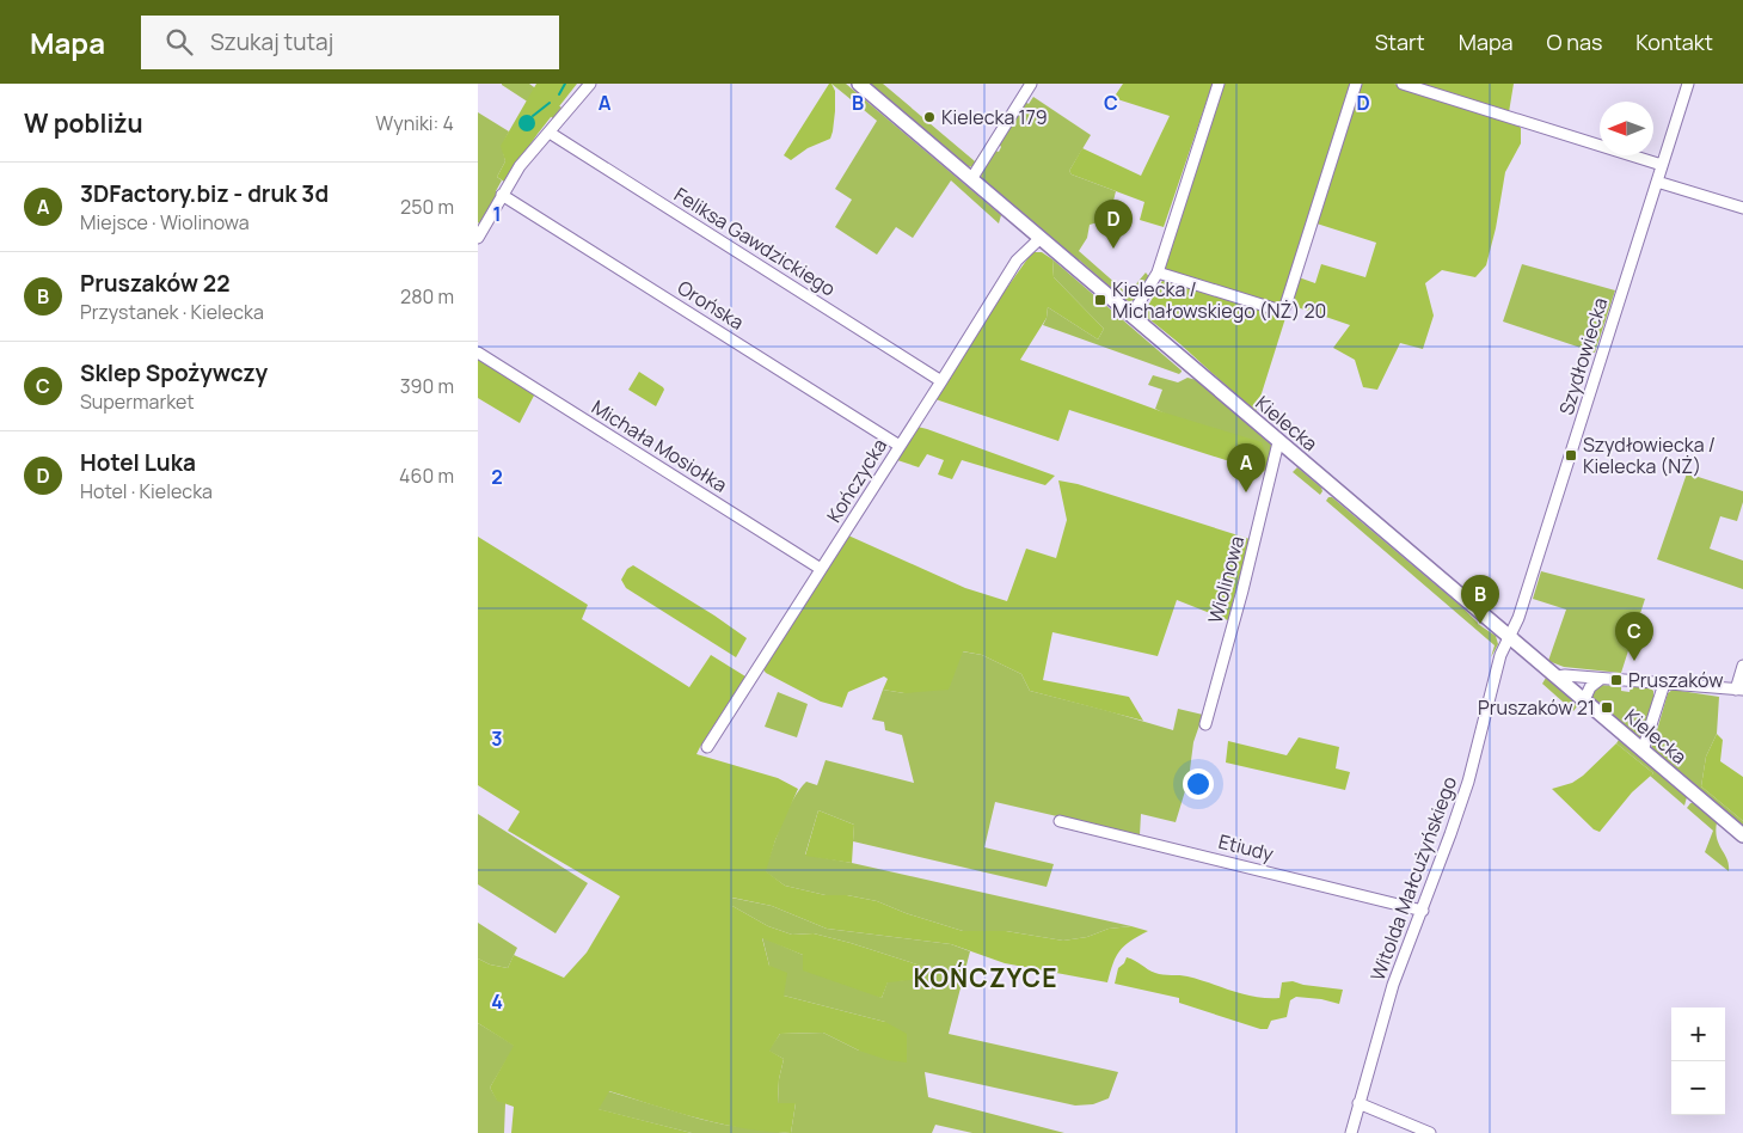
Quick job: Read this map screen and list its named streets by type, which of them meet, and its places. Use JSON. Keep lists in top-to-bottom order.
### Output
{
  "streets": {
    "main road": ["Kielecka"],
    "street": [
      "Feliksa Gawdzickiego",
      "Orońska",
      "Szydłowiecka",
      "Michała Mosiołka",
      "Kończycka",
      "Wiolinowa",
      "Etiudy",
      "Witolda Małcużyńskiego"
    ]
  },
  "crossings": [
    ["Feliksa Gawdzickiego", "Kończycka"],
    ["Orońska", "Kończycka"],
    ["Szydłowiecka", "Kielecka"],
    ["Szydłowiecka", "Witolda Małcużyńskiego"],
    ["Kielecka", "Kończycka"],
    ["Kielecka", "Wiolinowa"],
    ["Kielecka", "Witolda Małcużyńskiego"],
    ["Michała Mosiołka", "Kończycka"],
    ["Etiudy", "Witolda Małcużyńskiego"]
  ],
  "districts": ["KOŃCZYCE"],
  "places": {
    "other": ["Kielecka 179"],
    "transit": [
      "Kielecka / Michałowskiego (NŻ) 20",
      "Szydłowiecka / Kielecka (NŻ)",
      "Pruszaków",
      "Pruszaków 21"
    ]
  },
  "north": "left",
  "page": {
    "header": "Mapa",
    "search": "Szukaj tutaj",
    "nav": [
      "Start",
      "Mapa",
      "O nas",
      "Kontakt"
    ],
    "heading": ["W pobliżu", "Wyniki: 4"],
    "list": [
      {
        "mark": "A",
        "name": "3DFactory.biz - druk 3d",
        "note": "Miejsce · Wiolinowa",
        "value": "250 m"
      },
      {
        "mark": "B",
        "name": "Pruszaków 22",
        "note": "Przystanek · Kielecka",
        "value": "280 m"
      },
      {
        "mark": "C",
        "name": "Sklep Spożywczy",
        "note": "Supermarket",
        "value": "390 m"
      },
      {
        "mark": "D",
        "name": "Hotel Luka",
        "note": "Hotel · Kielecka",
        "value": "460 m"
      }
    ],
    "pins": [
      "D",
      "A",
      "B",
      "C"
    ],
    "map_buttons": ["+", "−"]
  },
  "grid": {
    "columns": [
      "A",
      "B",
      "C",
      "D"
    ],
    "rows": [
      "1",
      "2",
      "3",
      "4"
    ]
  }
}
